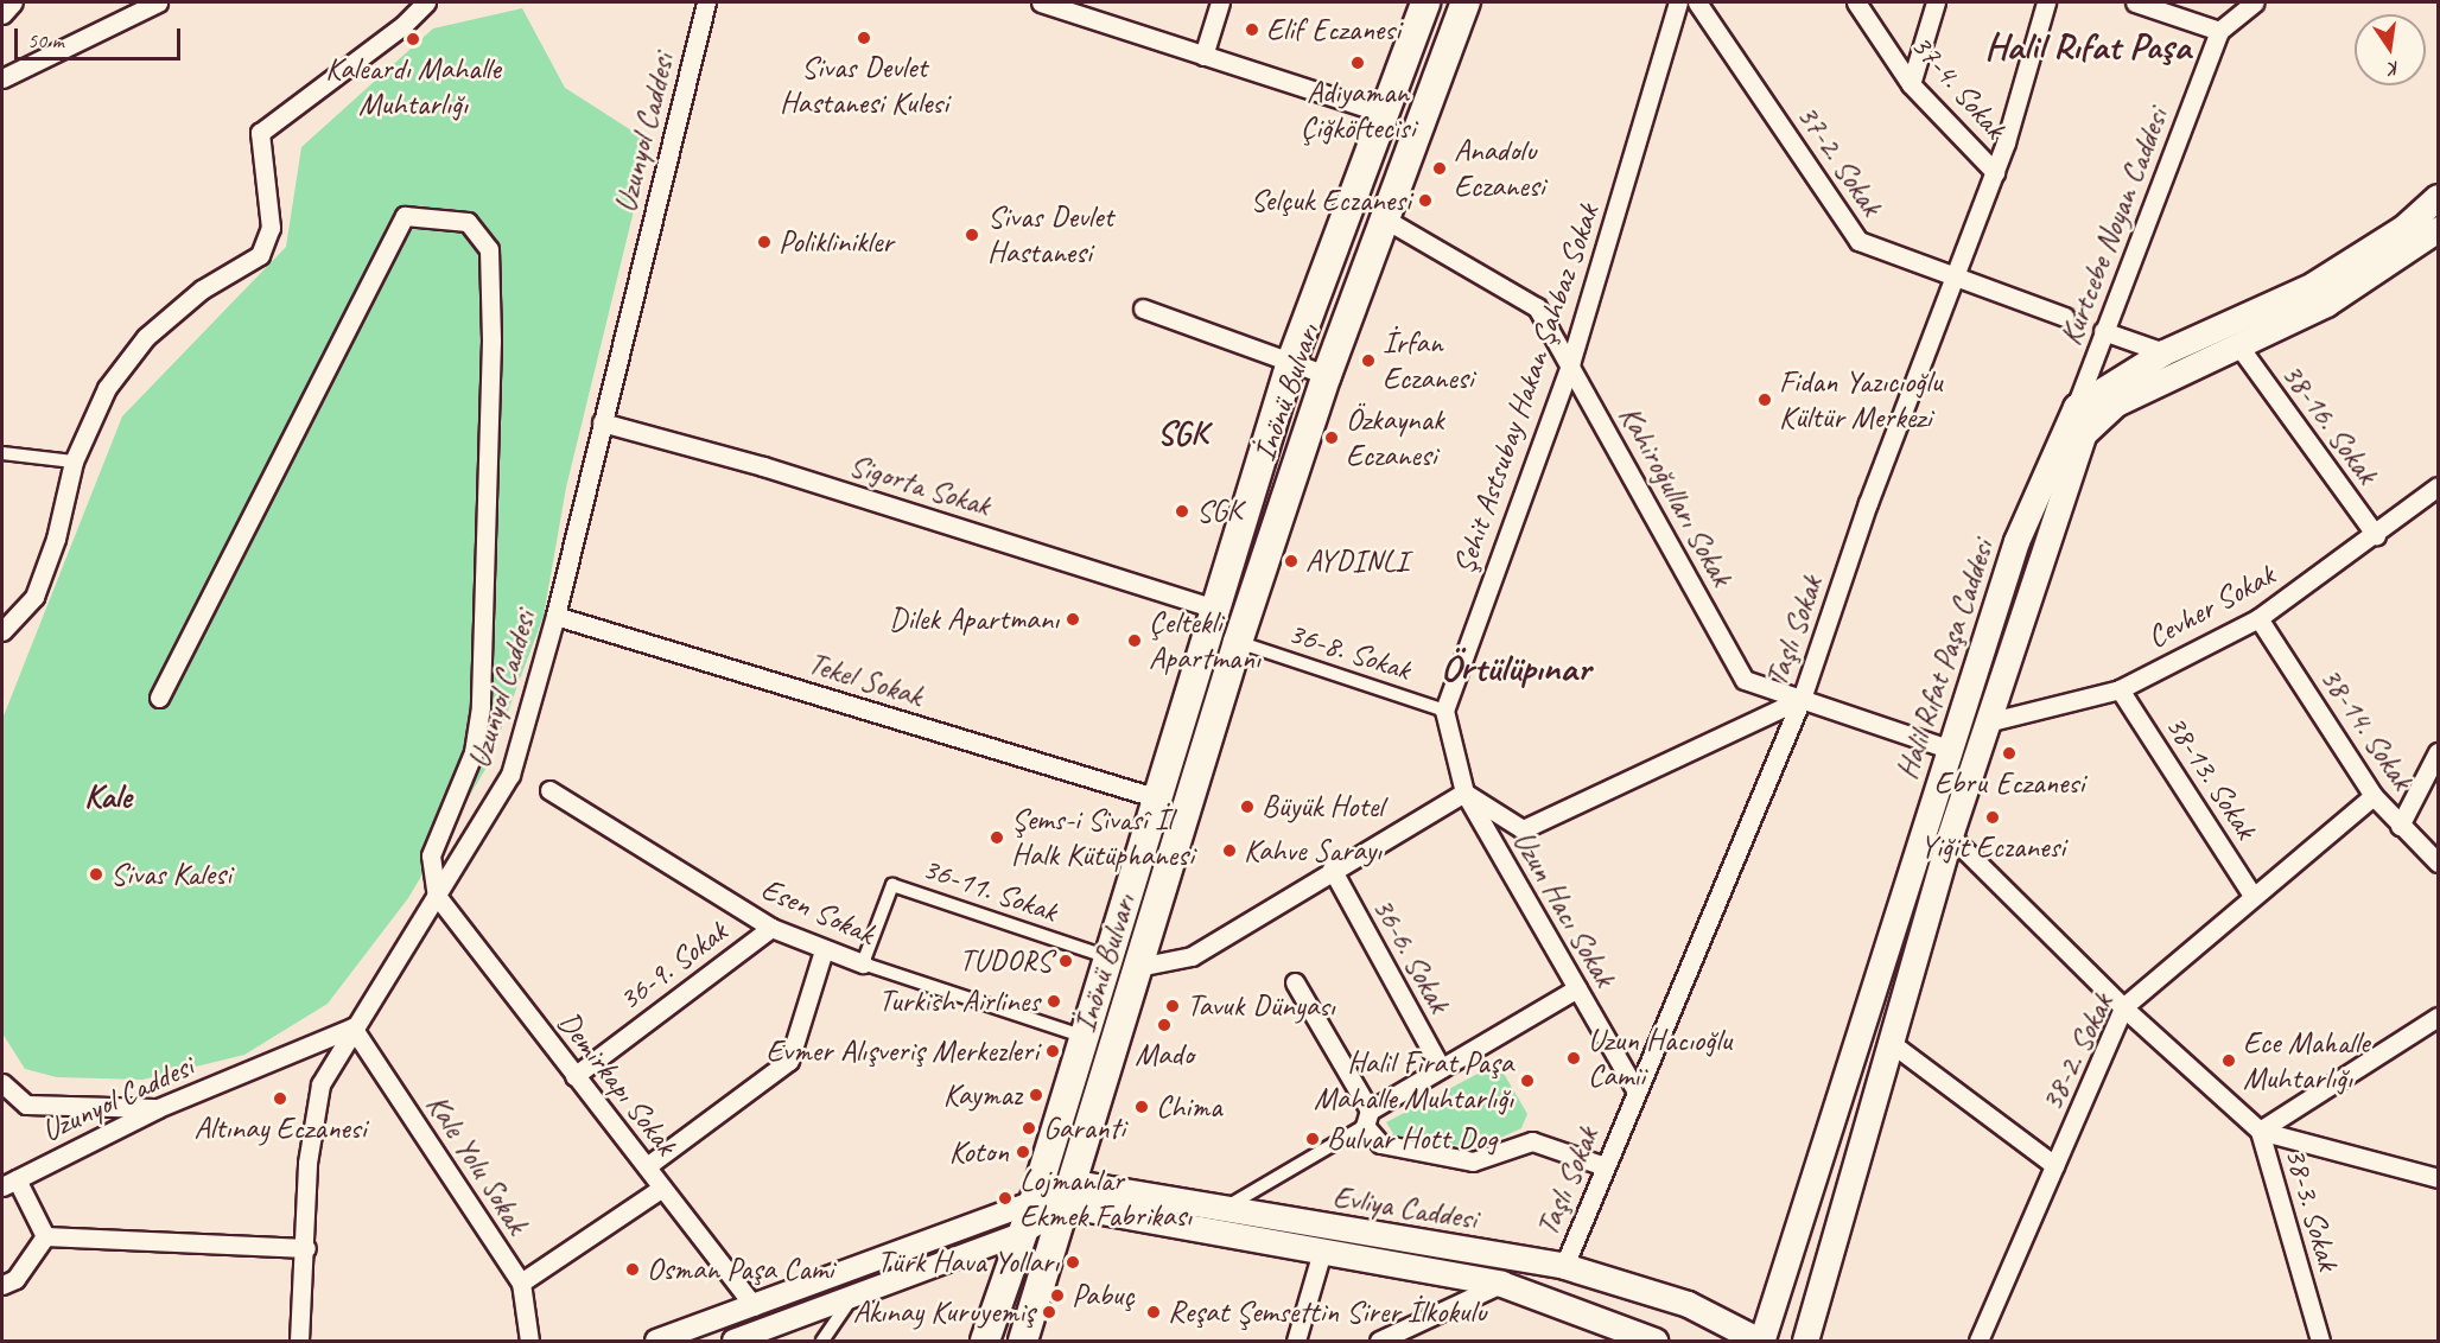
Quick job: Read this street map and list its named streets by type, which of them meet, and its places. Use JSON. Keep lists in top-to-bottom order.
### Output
{
  "streets": {
    "main road": ["İnönü Bulvarı", "Halil Rıfat Paşa Caddesi", "Evliya Caddesi"],
    "street": [
      "37-4. Sokak",
      "Uzunyol Caddesi",
      "37-2. Sokak",
      "Kurtcebe Noyan Caddesi",
      "Şehit Astsubay Hakan Şahbaz Sokak",
      "38-16. Sokak",
      "Sigorta Sokak",
      "Kahiroğulları Sokak",
      "Cevher Sokak",
      "Taşlı Sokak",
      "36-8. Sokak",
      "Tekel Sokak",
      "38-14. Sokak",
      "38-13. Sokak",
      "36-11. Sokak",
      "Uzun Hacı Sokak",
      "Esen Sokak",
      "36-6. Sokak",
      "36-9. Sokak",
      "38-2. Sokak",
      "Demirkapı Sokak",
      "Kale Yolu Sokak",
      "38-3. Sokak"
    ]
  },
  "crossings": [
    ["37-4. Sokak", "Taşlı Sokak"],
    ["Uzunyol Caddesi", "Sigorta Sokak"],
    ["Uzunyol Caddesi", "Tekel Sokak"],
    ["Uzunyol Caddesi", "Demirkapı Sokak"],
    ["Uzunyol Caddesi", "Kale Yolu Sokak"],
    ["37-2. Sokak", "Taşlı Sokak"],
    ["Kurtcebe Noyan Caddesi", "Halil Rıfat Paşa Caddesi"],
    ["Şehit Astsubay Hakan Şahbaz Sokak", "Kahiroğulları Sokak"],
    ["Şehit Astsubay Hakan Şahbaz Sokak", "36-8. Sokak"],
    ["İnönü Bulvarı", "Sigorta Sokak"],
    ["İnönü Bulvarı", "Kahiroğulları Sokak"],
    ["İnönü Bulvarı", "36-8. Sokak"],
    ["İnönü Bulvarı", "Tekel Sokak"],
    ["İnönü Bulvarı", "36-11. Sokak"],
    ["İnönü Bulvarı", "Esen Sokak"],
    ["İnönü Bulvarı", "Evliya Caddesi"],
    ["38-16. Sokak", "Cevher Sokak"],
    ["38-16. Sokak", "Halil Rıfat Paşa Caddesi"],
    ["Kahiroğulları Sokak", "Taşlı Sokak"],
    ["Kahiroğulları Sokak", "Halil Rıfat Paşa Caddesi"],
    ["Cevher Sokak", "Halil Rıfat Paşa Caddesi"],
    ["Cevher Sokak", "38-14. Sokak"],
    ["Cevher Sokak", "38-13. Sokak"],
    ["Taşlı Sokak", "Uzun Hacı Sokak"],
    ["Taşlı Sokak", "Evliya Caddesi"],
    ["Halil Rıfat Paşa Caddesi", "Evliya Caddesi"],
    ["38-14. Sokak", "38-2. Sokak"],
    ["38-13. Sokak", "38-2. Sokak"],
    ["36-11. Sokak", "Esen Sokak"],
    ["Esen Sokak", "36-9. Sokak"],
    ["36-9. Sokak", "Demirkapı Sokak"]
  ],
  "districts": [
    "Halil Rıfat Paşa",
    "SGK",
    "Örtülüpınar",
    "Kale"
  ],
  "places": [
    "Elif Eczanesi",
    "Sivas Devlet Hastanesi Kulesi",
    "Kaleardı Mahalle Muhtarlığı",
    "Adıyaman Çiğköftecisi",
    "Anadolu Eczanesi",
    "Selçuk Eczanesi",
    "Sivas Devlet Hastanesi",
    "Poliklinikler",
    "İrfan Eczanesi",
    "Fidan Yazıcıoğlu Kültür Merkezi",
    "Özkaynak Eczanesi",
    "SGK",
    "AYDINLI",
    "Dilek Apartmanı",
    "Çeltekli Apartmanı",
    "Ebru Eczanesi",
    "Büyük Hotel",
    "Yiğit Eczanesi",
    "Şems-i Sivasî İl Halk Kütüphanesi",
    "Kahve Sarayı",
    "Sivas Kalesi",
    "TUDORS",
    "Turkish Airlines",
    "Tavuk Dünyası",
    "Mado",
    "Evmer Alışveriş Merkezleri",
    "Uzun Hacıoğlu Camii",
    "Ece Mahalle Muhtarlığı",
    "Halil Fırat Paşa Mahalle Muhtarlığı",
    "Kaymaz",
    "Altınay Eczanesi",
    "Chima",
    "Garanti",
    "Bulvar Hott Dog",
    "Koton",
    "Lojmanlar Ekmek Fabrikası",
    "Türk Hava Yolları",
    "Osman Paşa Cami",
    "Pabuç",
    "Akınay Kuruyemiş",
    "Reşat Şemsettin Sirer İlkokulu"
  ],
  "scale_bar": "50 m",
  "north": "bottom"
}
